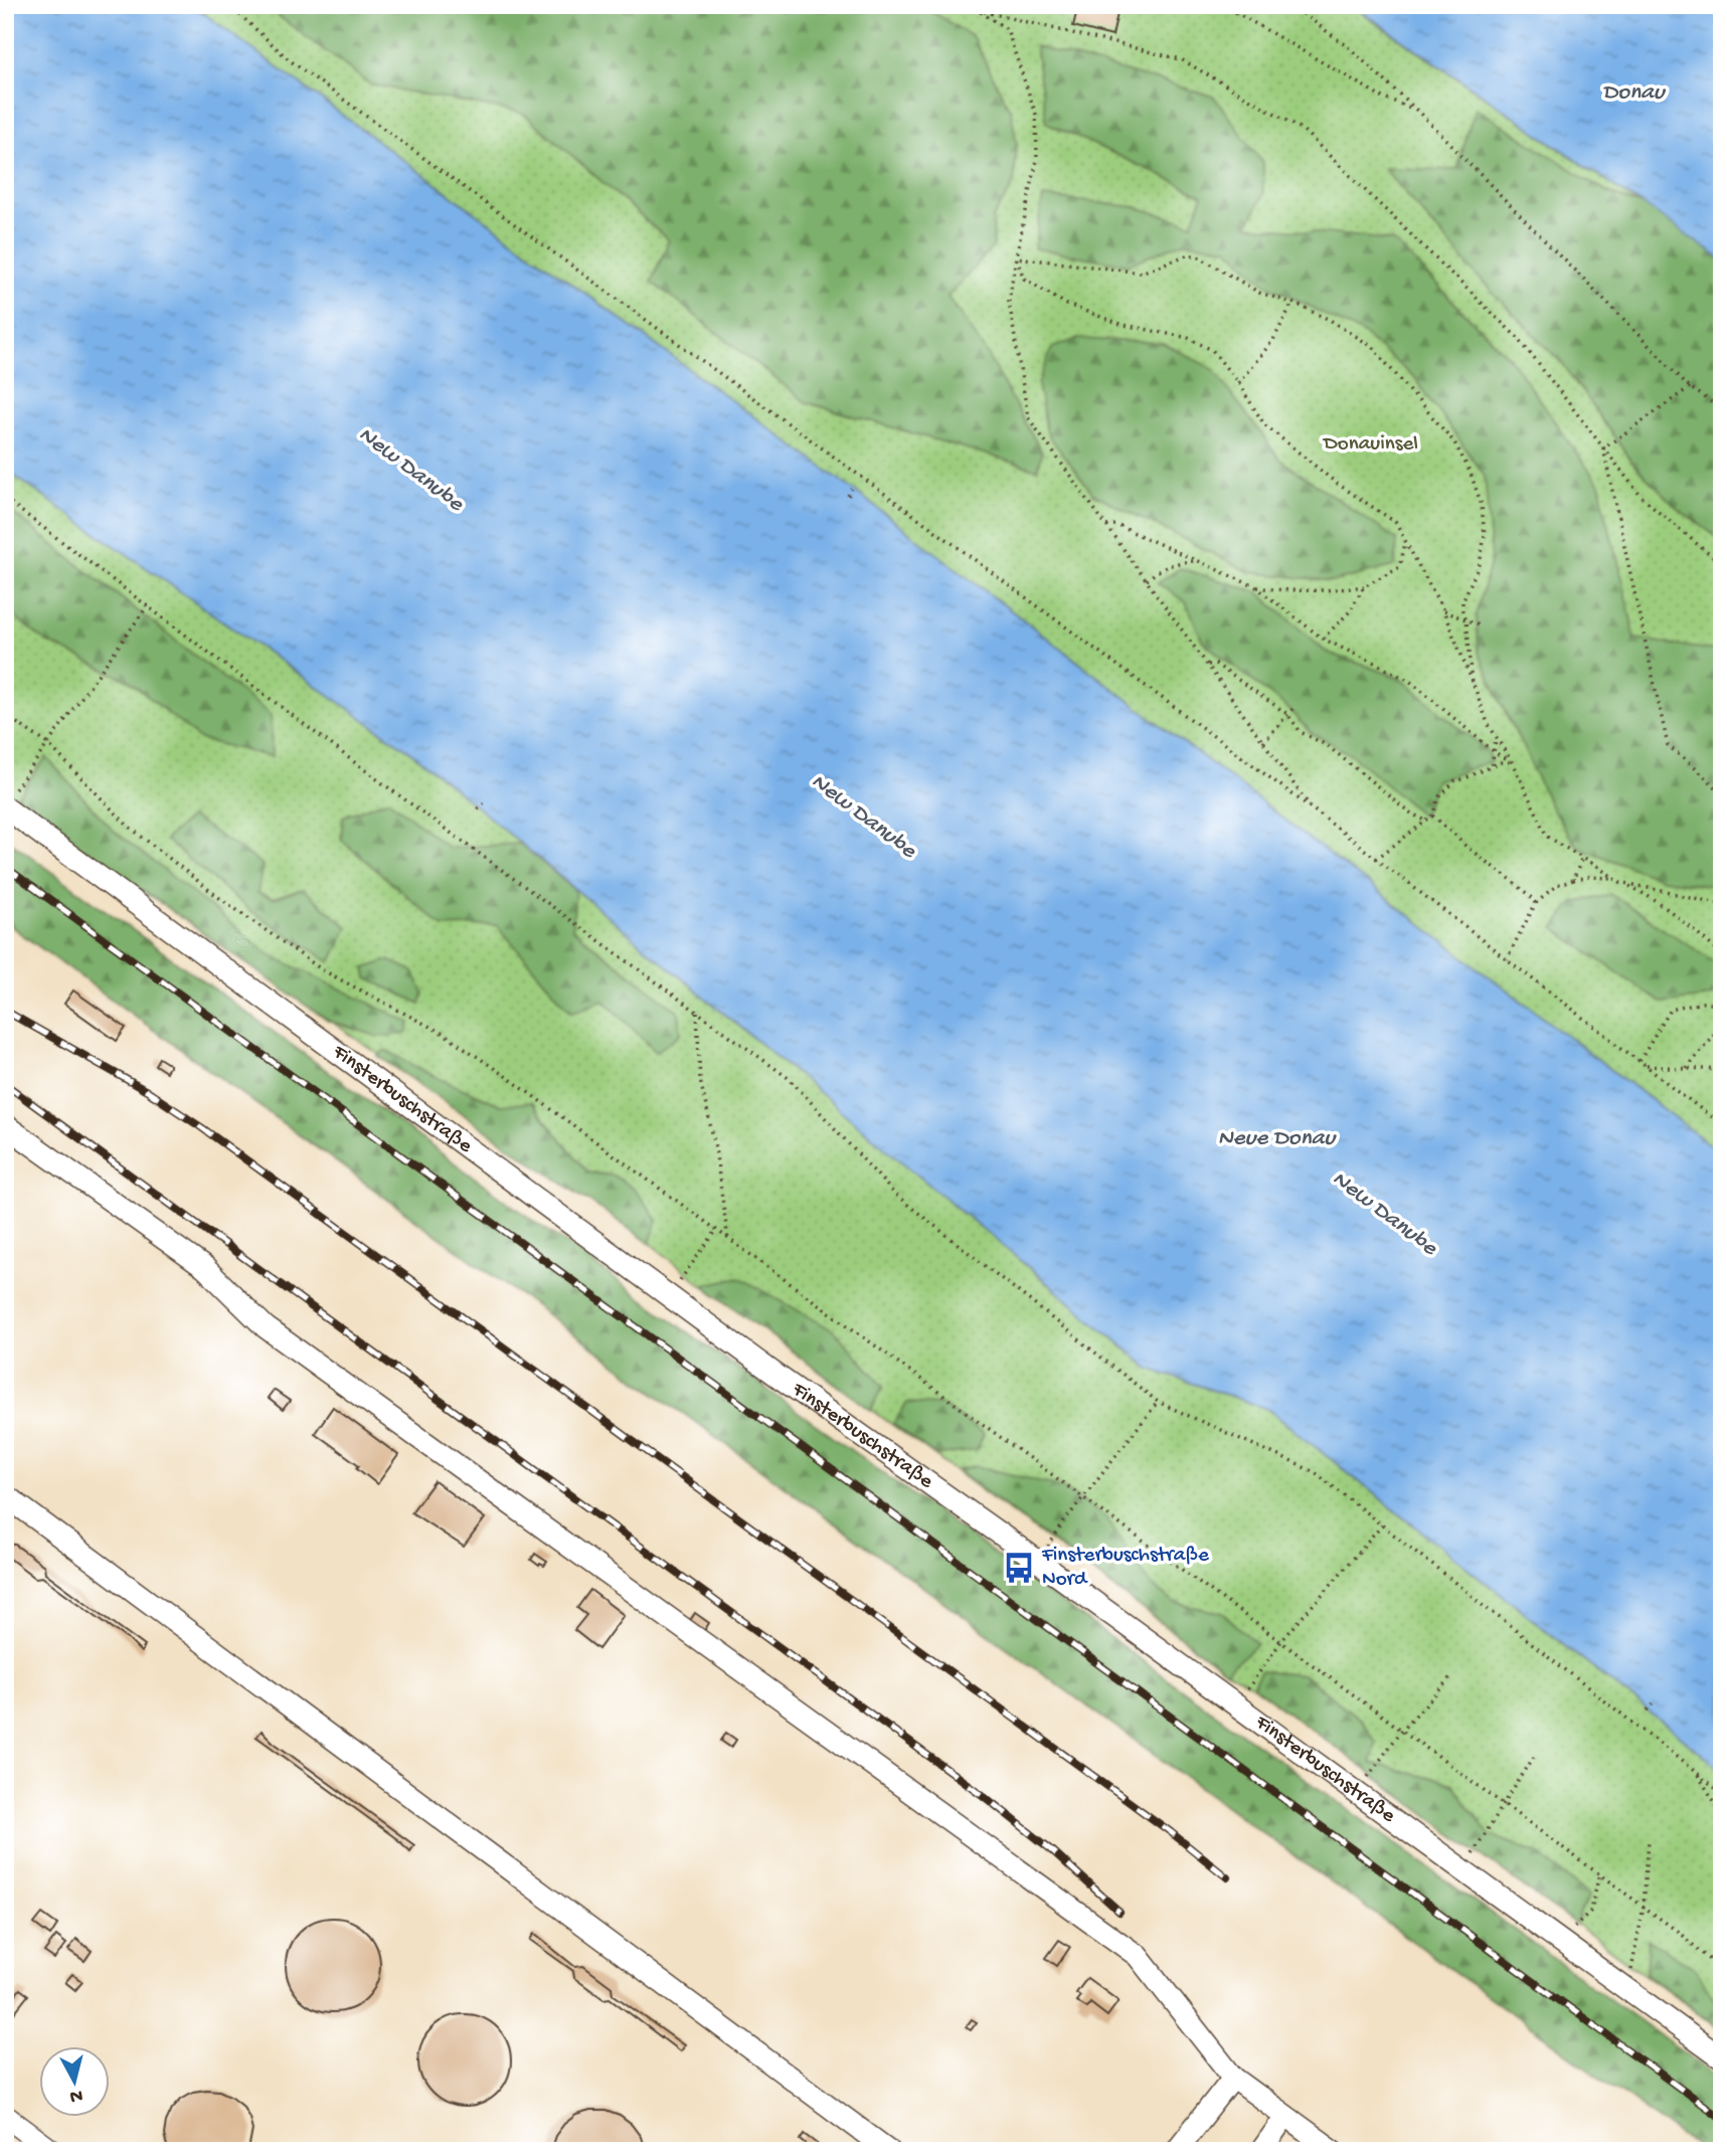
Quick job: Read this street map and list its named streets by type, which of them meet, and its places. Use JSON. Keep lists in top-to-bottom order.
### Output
{
  "streets": {
    "street": ["Finsterbuschstraße"]
  },
  "water": ["Donau", "New Danube", "Neue Donau"],
  "parks": ["Donauinsel"],
  "places": {
    "bus stop": ["Finsterbuschstraße Nord"]
  },
  "north": "bottom"
}
